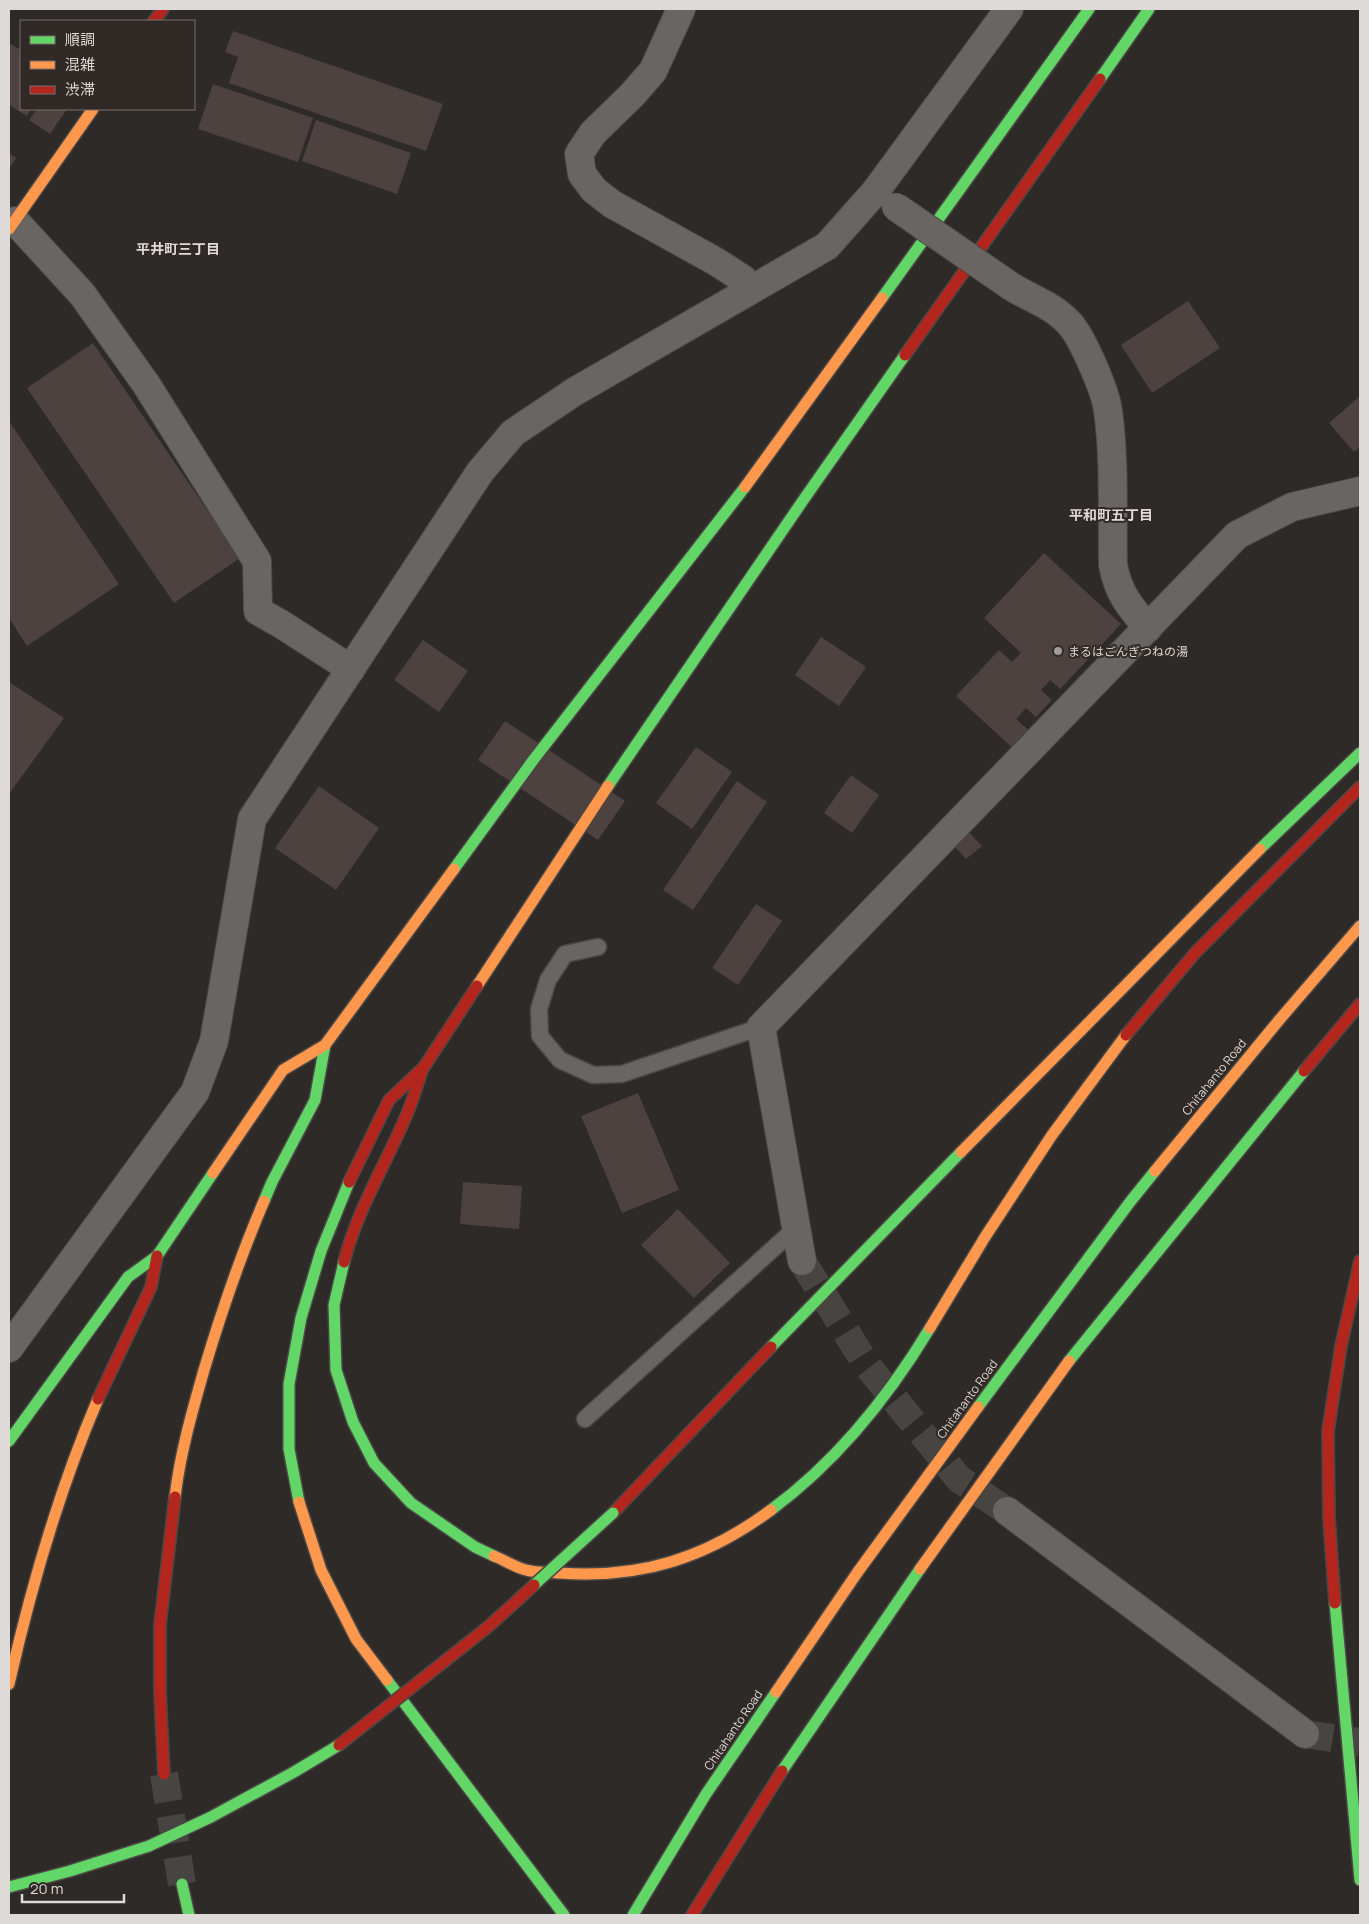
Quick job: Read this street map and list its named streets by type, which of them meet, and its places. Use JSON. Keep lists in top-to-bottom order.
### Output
{
  "streets": {
    "main road": ["Chitahanto Road"]
  },
  "districts": ["平井町三丁目", "平和町五丁目"],
  "places": ["まるはごんぎつねの湯"],
  "legend": ["順調", "混雑", "渋滞"],
  "scale_bar": "20 m"
}
